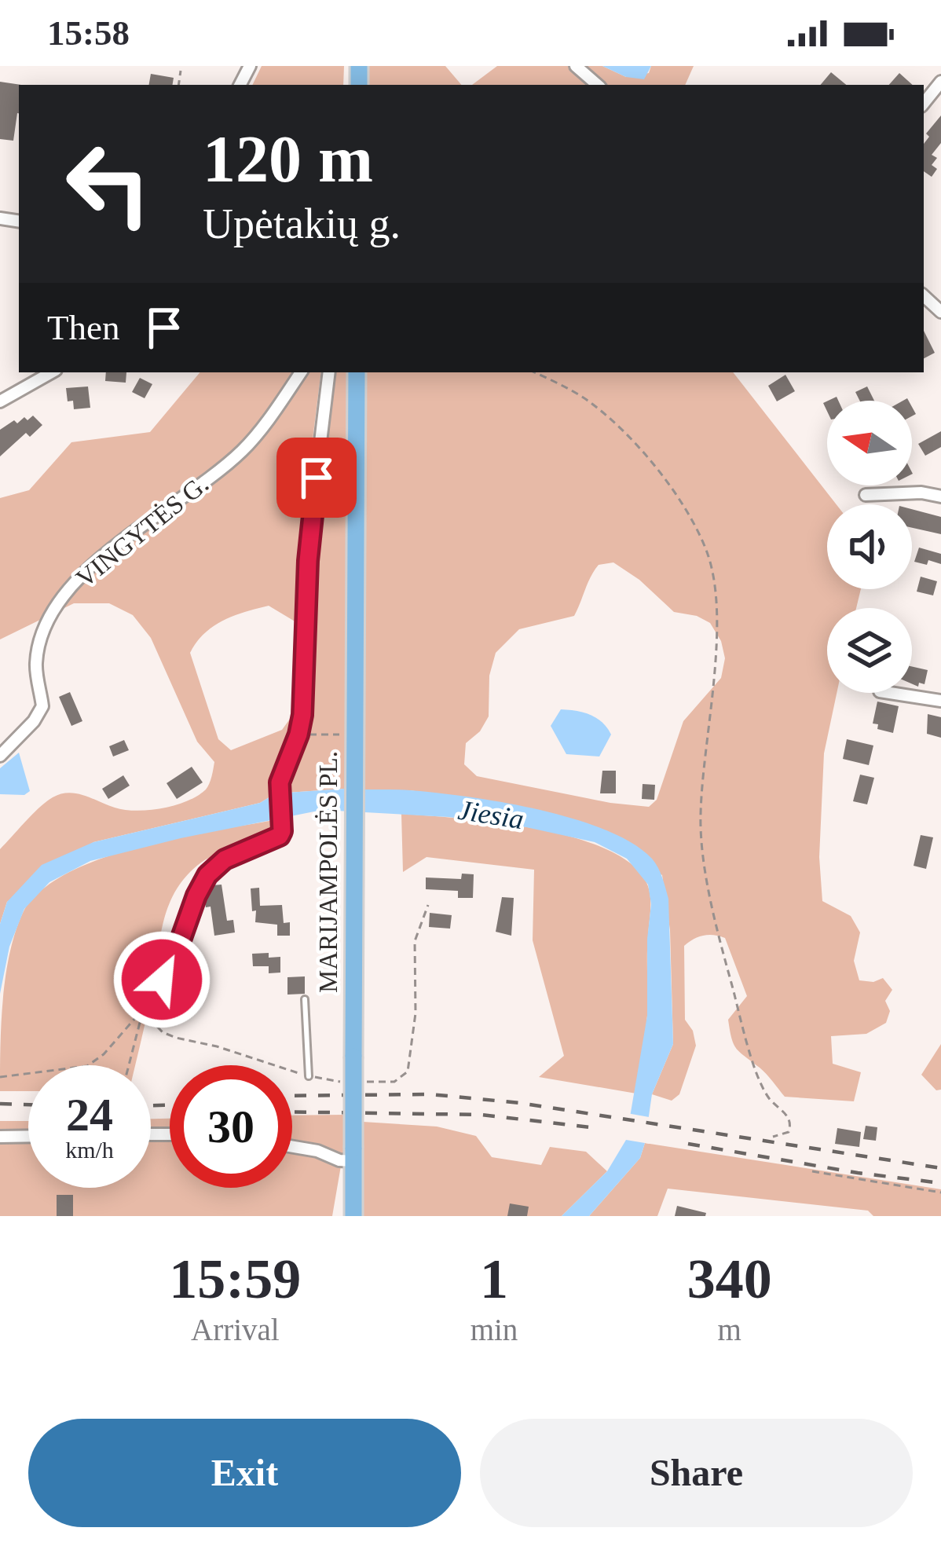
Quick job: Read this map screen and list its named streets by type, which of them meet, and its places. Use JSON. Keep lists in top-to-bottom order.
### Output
{
  "streets": {
    "main road": ["MARIJAMPOLĖS PL."],
    "street": ["VINGYTĖS G."]
  },
  "water": ["Jiesia"],
  "north": "left",
  "page": {
    "status": "15:58",
    "turn": ["120 m", "Upėtakių g."],
    "then": "Then",
    "speed": "24 km/h",
    "limit": "30",
    "eta": [
      "15:59",
      "Arrival",
      "1",
      "min",
      "340",
      "m"
    ],
    "buttons": ["Exit", "Share"]
  }
}
